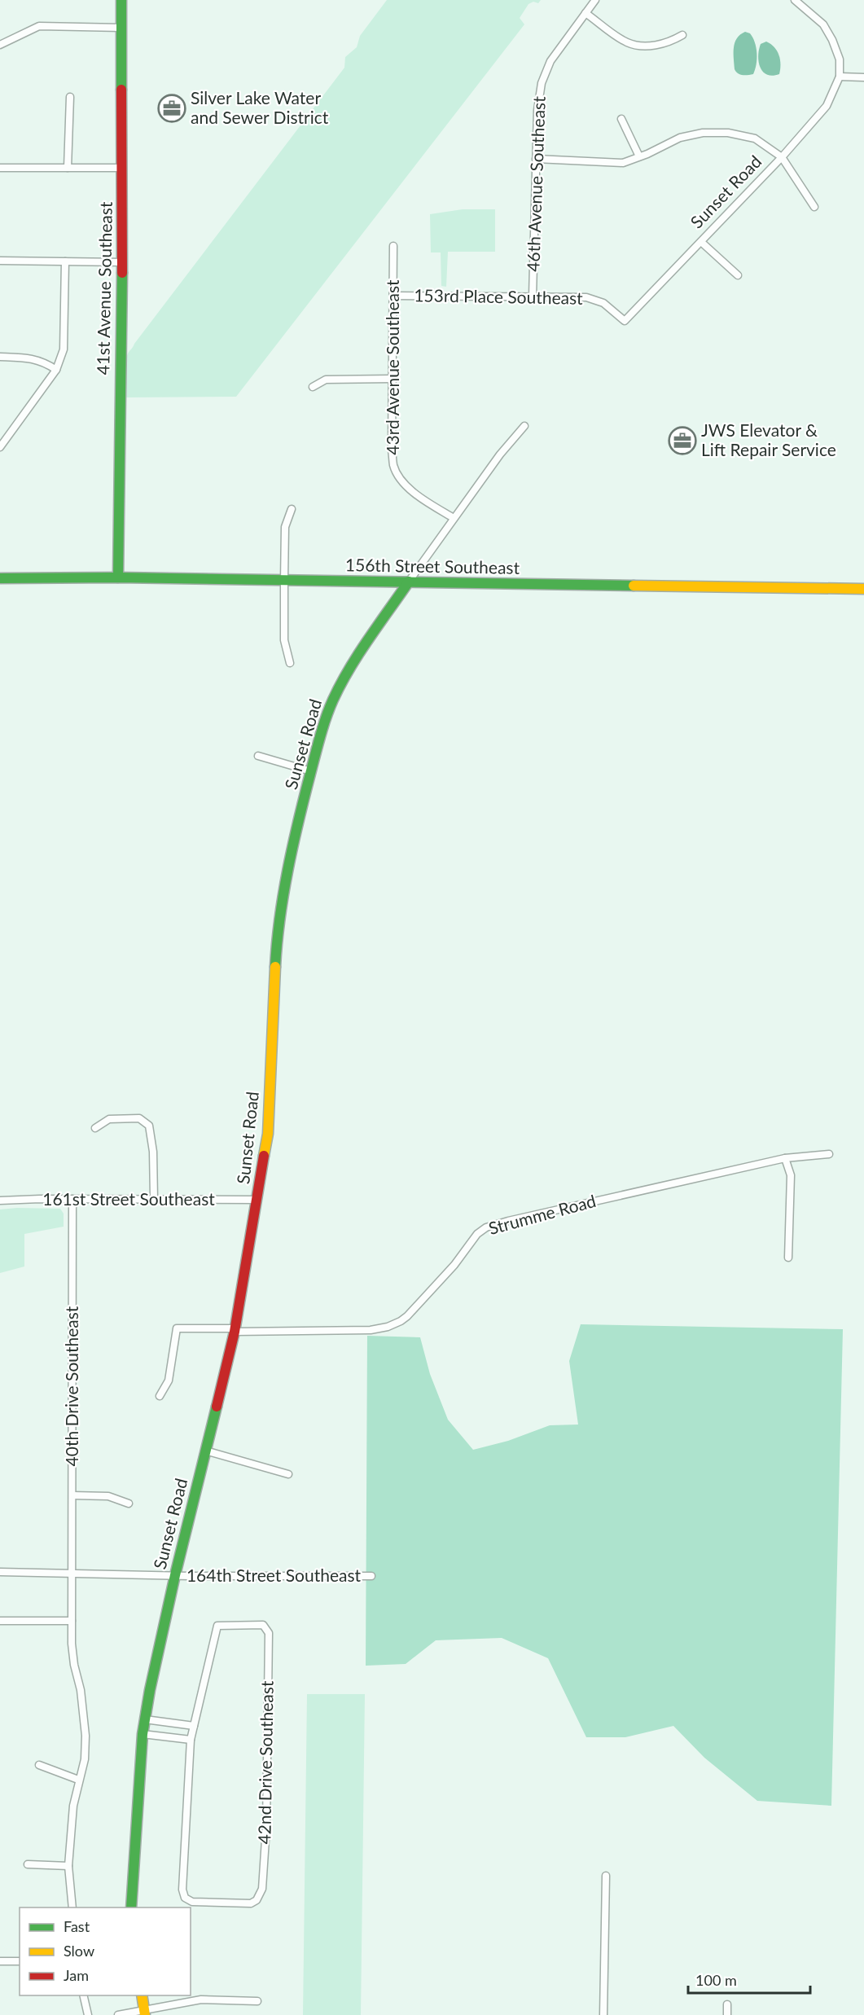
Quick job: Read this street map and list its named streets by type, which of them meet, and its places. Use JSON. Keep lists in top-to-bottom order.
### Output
{
  "streets": {
    "street": [
      "46th Avenue Southeast",
      "Sunset Road",
      "41st Avenue Southeast",
      "153rd Place Southeast",
      "43rd Avenue Southeast",
      "156th Street Southeast",
      "161st Street Southeast",
      "Strumme Road",
      "40th Drive Southeast",
      "164th Street Southeast",
      "42nd Drive Southeast"
    ]
  },
  "crossings": [
    ["46th Avenue Southeast", "153rd Place Southeast"],
    ["Sunset Road", "153rd Place Southeast"],
    ["Sunset Road", "43rd Avenue Southeast"],
    ["Sunset Road", "156th Street Southeast"],
    ["Sunset Road", "161st Street Southeast"],
    ["Sunset Road", "Strumme Road"],
    ["Sunset Road", "164th Street Southeast"],
    ["41st Avenue Southeast", "156th Street Southeast"],
    ["153rd Place Southeast", "43rd Avenue Southeast"],
    ["161st Street Southeast", "40th Drive Southeast"],
    ["40th Drive Southeast", "164th Street Southeast"]
  ],
  "places": {
    "office": ["Silver Lake Water and Sewer District", "JWS Elevator & Lift Repair Service"]
  },
  "legend": ["Fast", "Slow", "Jam"],
  "scale_bar": "100 m"
}
